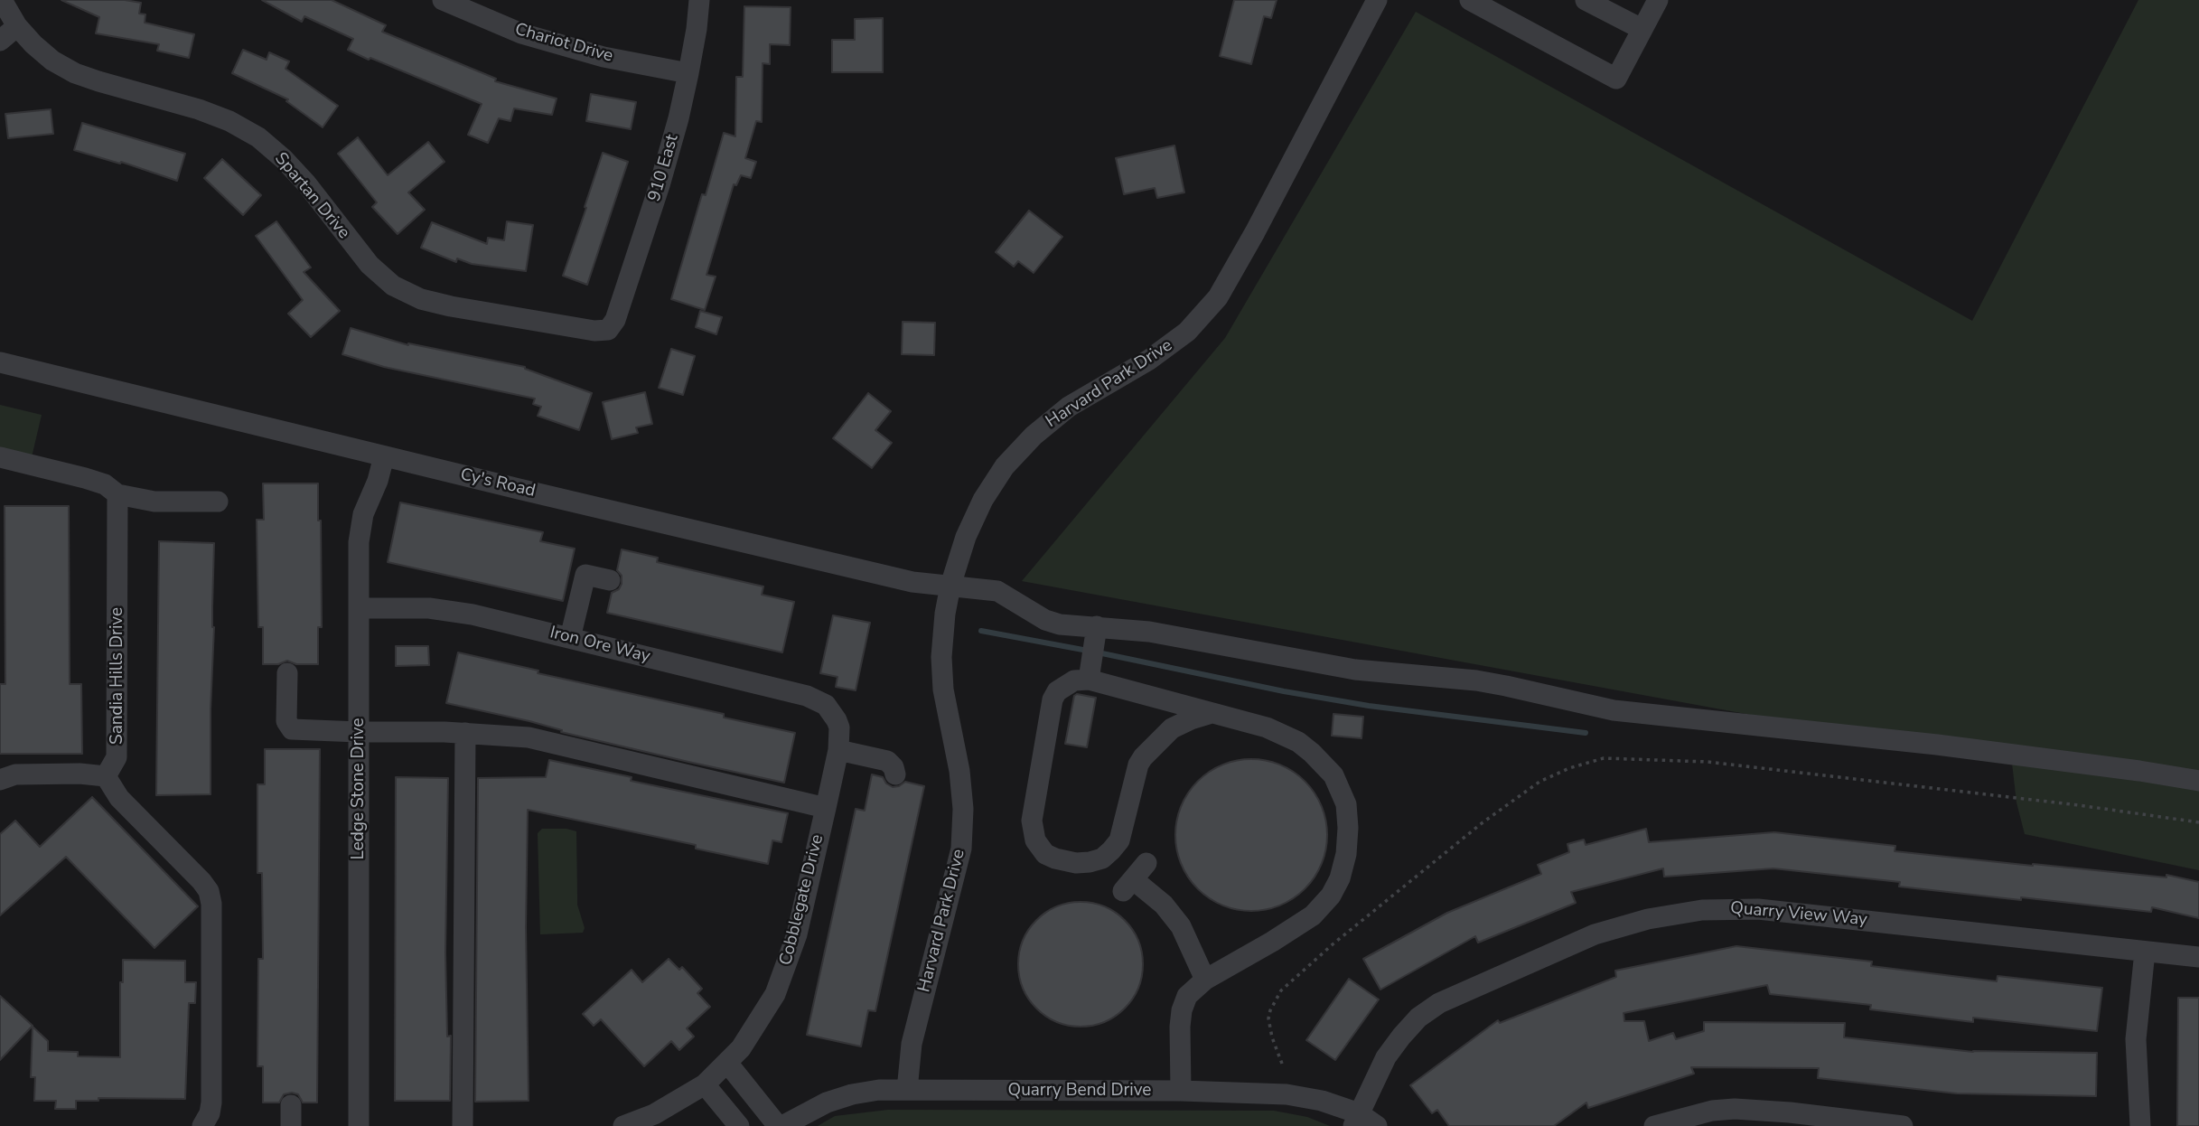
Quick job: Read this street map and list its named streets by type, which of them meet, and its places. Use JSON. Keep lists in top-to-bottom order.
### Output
{
  "streets": {
    "street": [
      "Chariot Drive",
      "910 East",
      "Spartan Drive",
      "Harvard Park Drive",
      "Cy's Road",
      "Iron Ore Way",
      "Sandia Hills Drive",
      "Ledge Stone Drive",
      "Cobblegate Drive",
      "Quarry View Way",
      "Quarry Bend Drive"
    ]
  },
  "crossings": [
    ["Chariot Drive", "910 East"],
    ["910 East", "Spartan Drive"],
    ["Harvard Park Drive", "Cy's Road"],
    ["Harvard Park Drive", "Quarry Bend Drive"],
    ["Cy's Road", "Ledge Stone Drive"],
    ["Iron Ore Way", "Ledge Stone Drive"],
    ["Iron Ore Way", "Cobblegate Drive"],
    ["Quarry View Way", "Quarry Bend Drive"]
  ]
}
